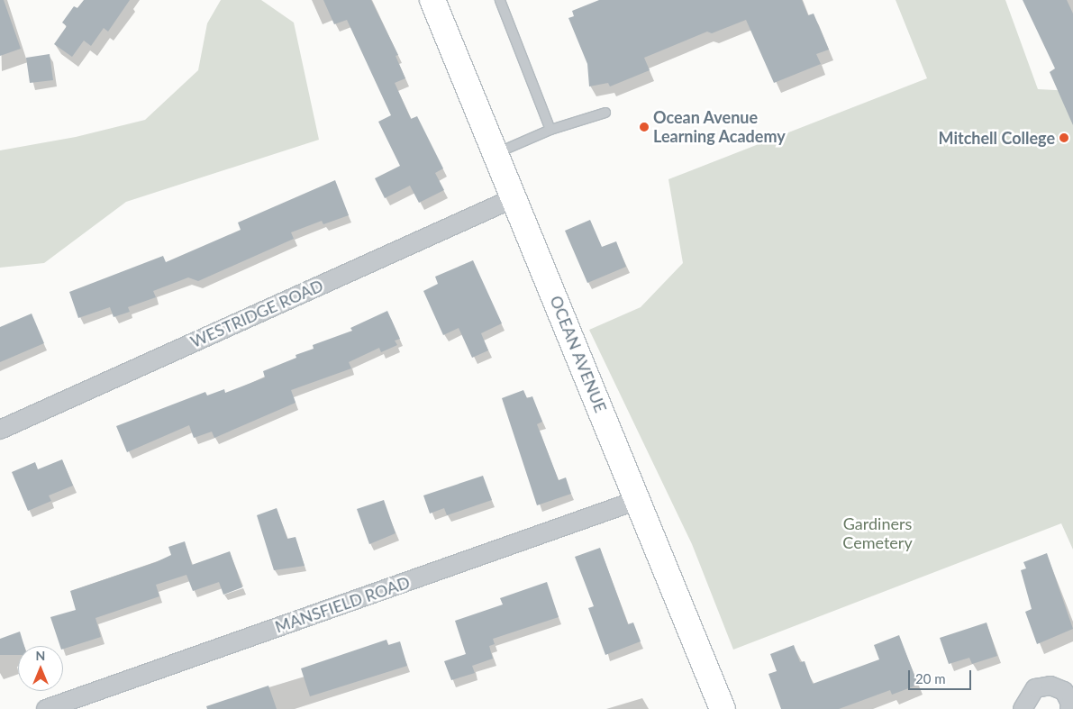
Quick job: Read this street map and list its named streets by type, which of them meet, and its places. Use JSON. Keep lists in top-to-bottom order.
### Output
{
  "streets": {
    "main road": ["OCEAN AVENUE"],
    "street": ["WESTRIDGE ROAD", "MANSFIELD ROAD"]
  },
  "crossings": [
    ["WESTRIDGE ROAD", "OCEAN AVENUE"],
    ["OCEAN AVENUE", "MANSFIELD ROAD"]
  ],
  "parks": ["Gardiners Cemetery"],
  "places": ["Ocean Avenue Learning Academy", "Mitchell College"],
  "scale_bar": "20 m",
  "north": "top"
}
